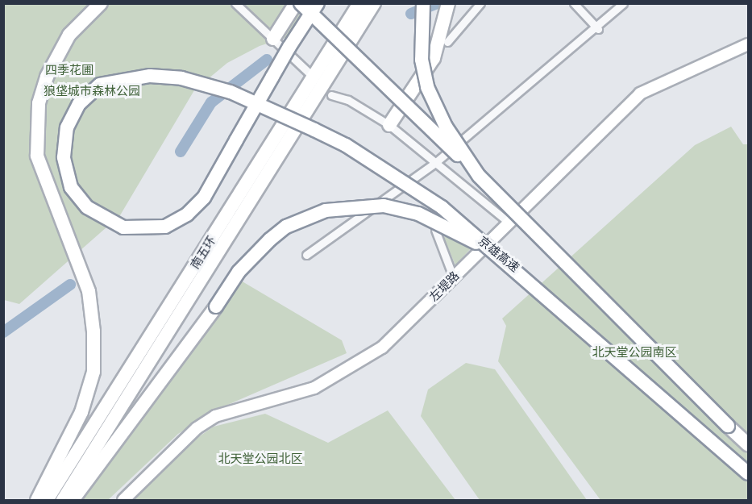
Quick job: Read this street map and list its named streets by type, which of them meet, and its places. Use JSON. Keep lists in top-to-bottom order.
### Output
{
  "streets": {
    "highway": ["南五环", "京雄高速"],
    "main road": ["左堤路"]
  },
  "parks": [
    "四季花圃",
    "狼垡城市森林公园",
    "北天堂公园南区",
    "北天堂公园北区"
  ]
}
